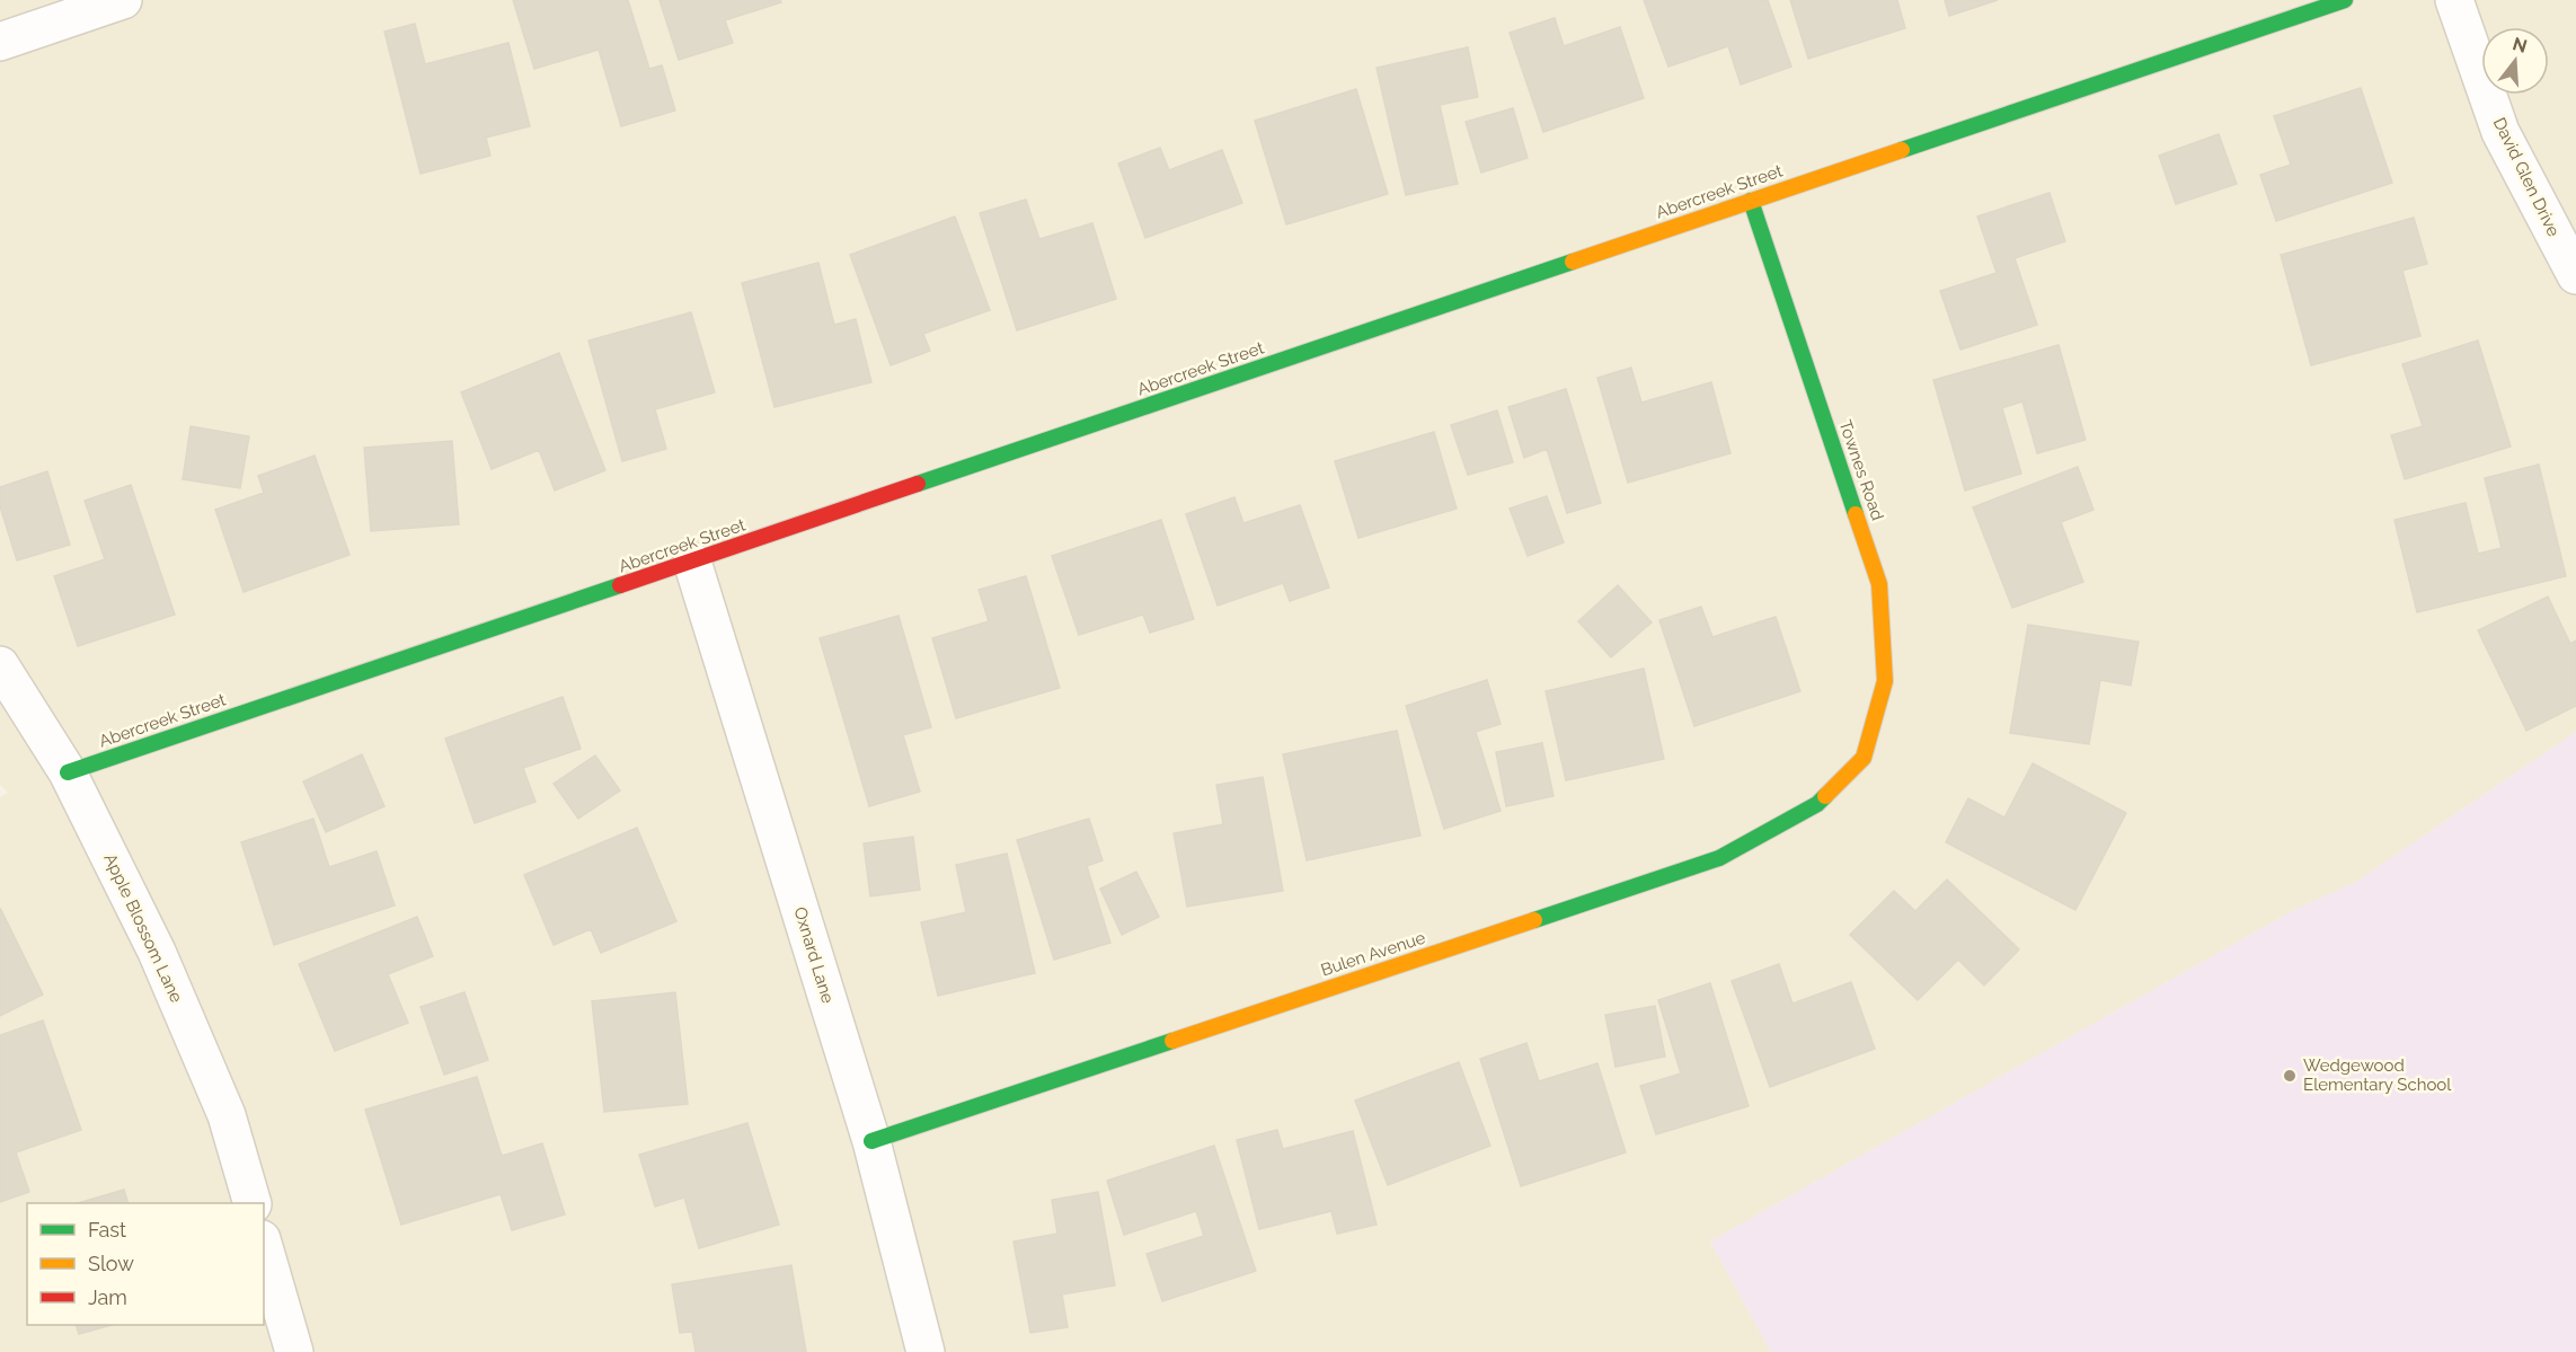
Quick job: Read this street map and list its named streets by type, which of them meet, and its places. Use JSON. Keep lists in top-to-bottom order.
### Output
{
  "streets": {
    "street": [
      "David Glen Drive",
      "Abercreek Street",
      "Townes Road",
      "Apple Blossom Lane",
      "Bulen Avenue",
      "Oxnard Lane"
    ]
  },
  "crossings": [
    ["Abercreek Street", "Townes Road"],
    ["Abercreek Street", "Apple Blossom Lane"],
    ["Abercreek Street", "Oxnard Lane"],
    ["Townes Road", "Bulen Avenue"],
    ["Bulen Avenue", "Oxnard Lane"]
  ],
  "places": ["Wedgewood Elementary School"],
  "legend": ["Fast", "Slow", "Jam"],
  "north": "top"
}
